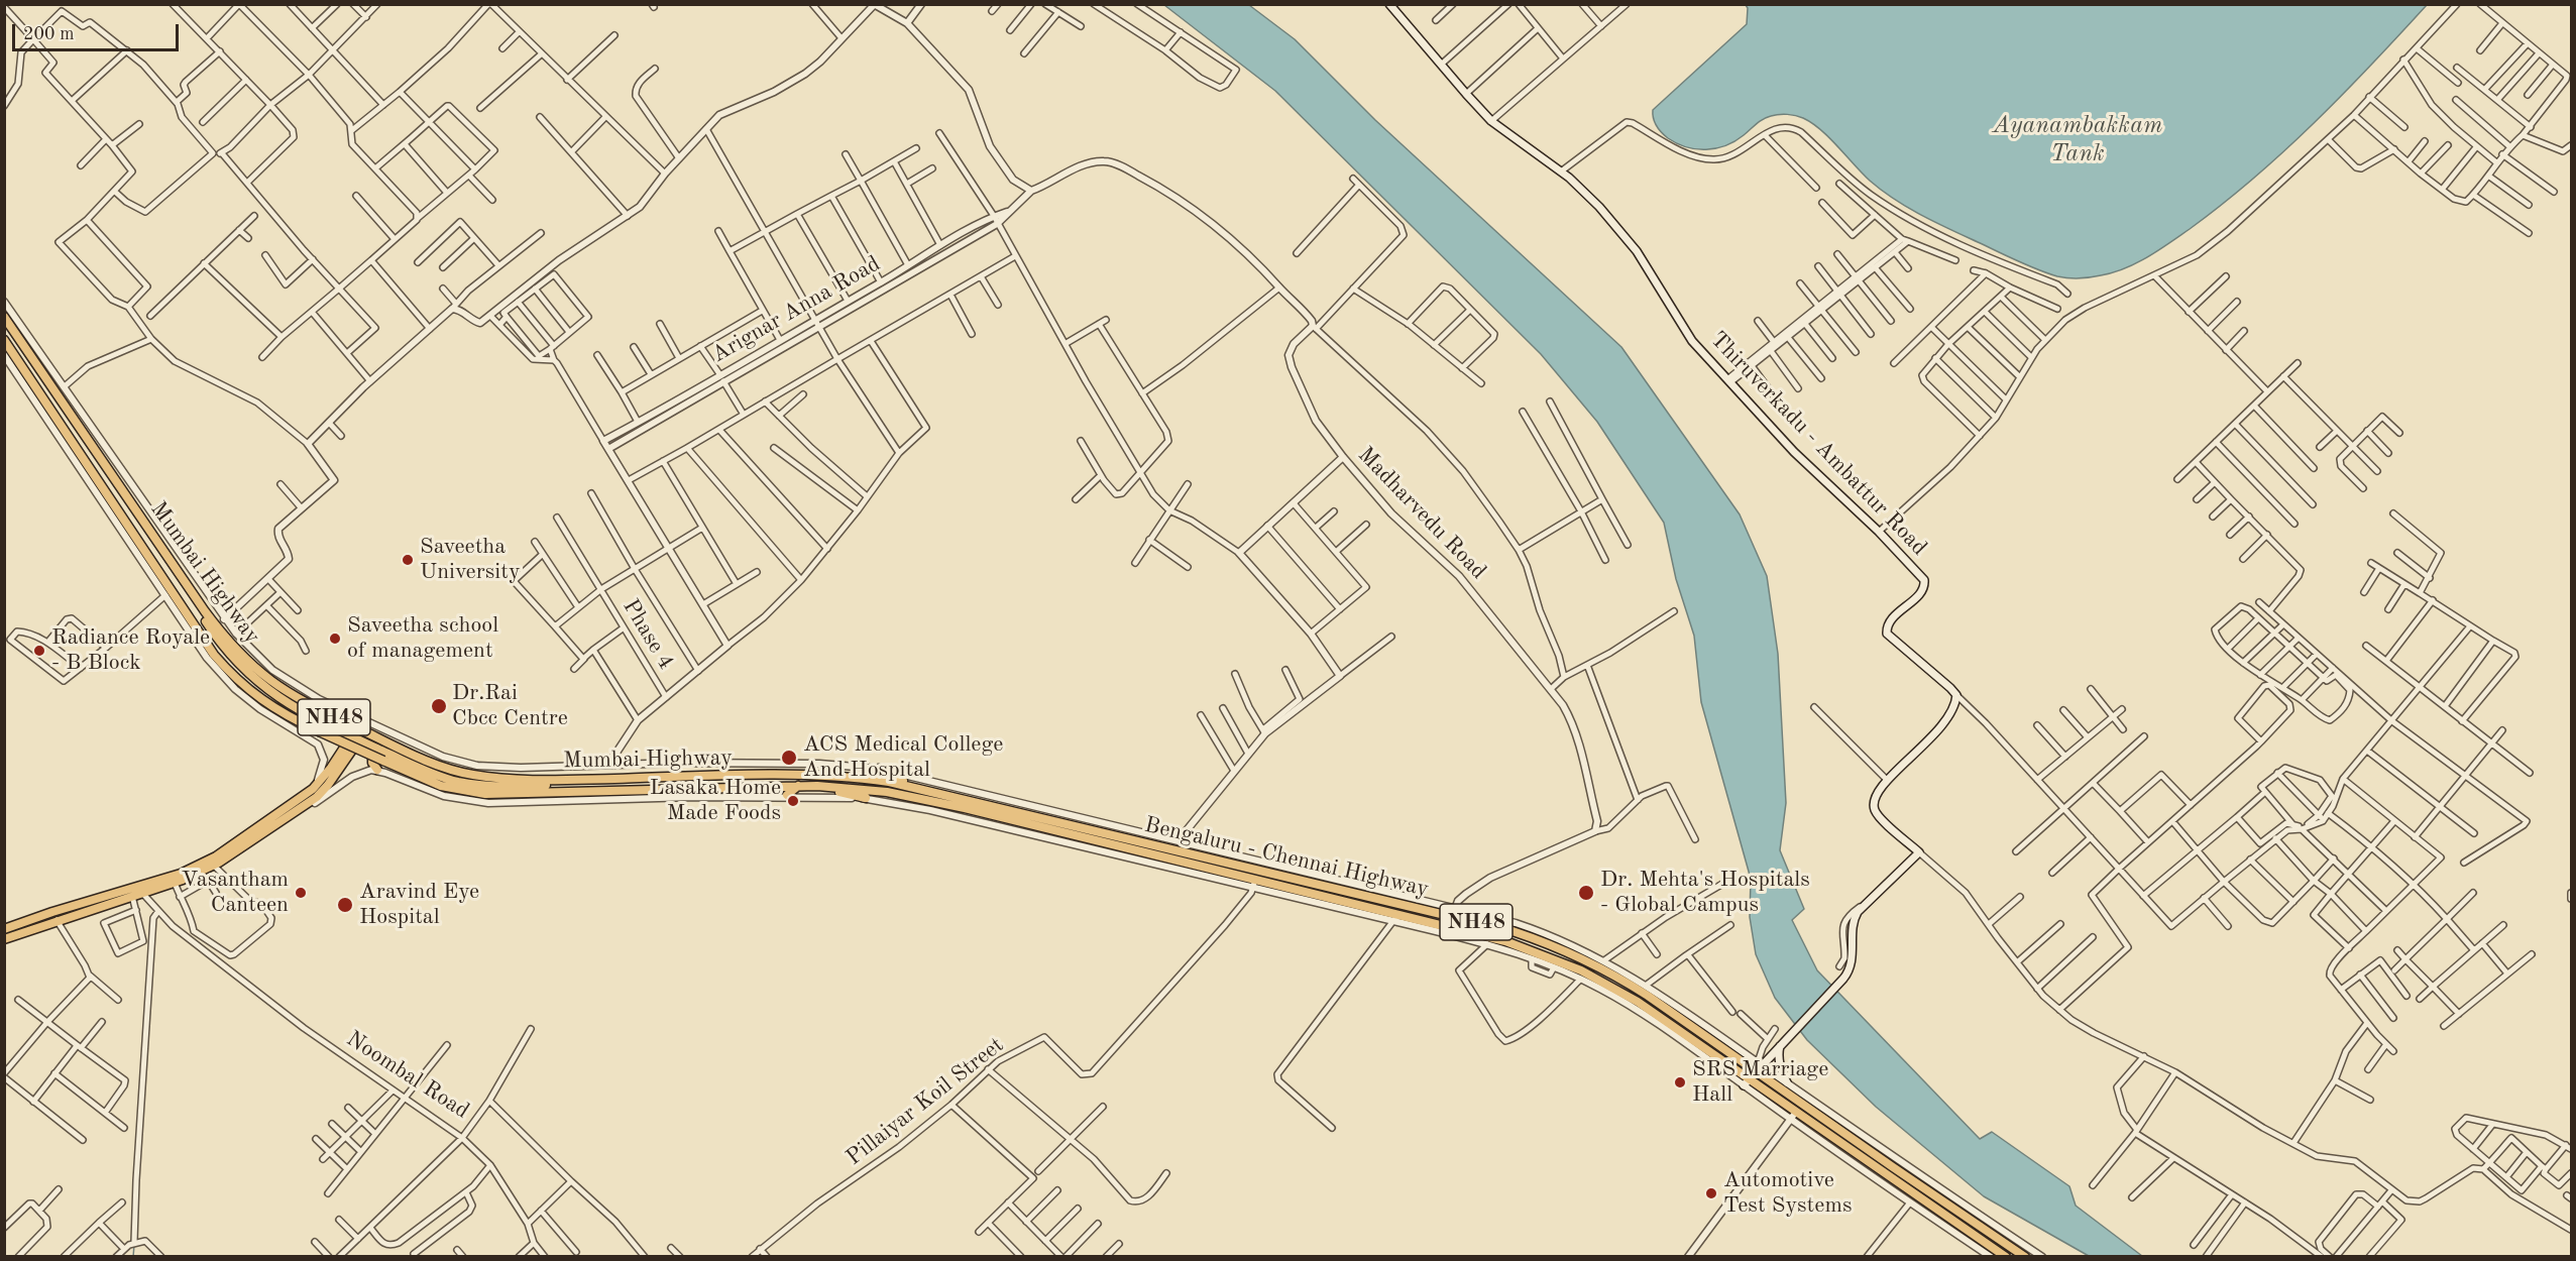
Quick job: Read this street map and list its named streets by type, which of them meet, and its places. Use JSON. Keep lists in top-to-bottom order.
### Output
{
  "streets": {
    "main road": [
      "Thiruverkadu - Ambattur Road",
      "Mumbai Highway",
      "NH48",
      "Bengaluru - Chennai Highway"
    ],
    "street": [
      "Arignar Anna Road",
      "Madharvedu Road",
      "Phase 4",
      "Noombal Road",
      "Pillaiyar Koil Street"
    ]
  },
  "crossings": [
    ["Mumbai Highway", "Bengaluru - Chennai Highway"],
    ["NH48", "Bengaluru - Chennai Highway"],
    ["Bengaluru - Chennai Highway", "Pillaiyar Koil Street"]
  ],
  "water": ["Ayanambakkam Tank"],
  "places": [
    "Saveetha University",
    "Saveetha school of management",
    "Radiance Royale - B Block",
    "Dr.Rai Cbcc Centre",
    "ACS Medical College And Hospital",
    "Lasaka Home Made Foods",
    "Vasantham Canteen",
    "Dr. Mehta's Hospitals - Global Campus",
    "Aravind Eye Hospital",
    "SRS Marriage Hall",
    "Automotive Test Systems"
  ],
  "scale_bar": "200 m"
}
